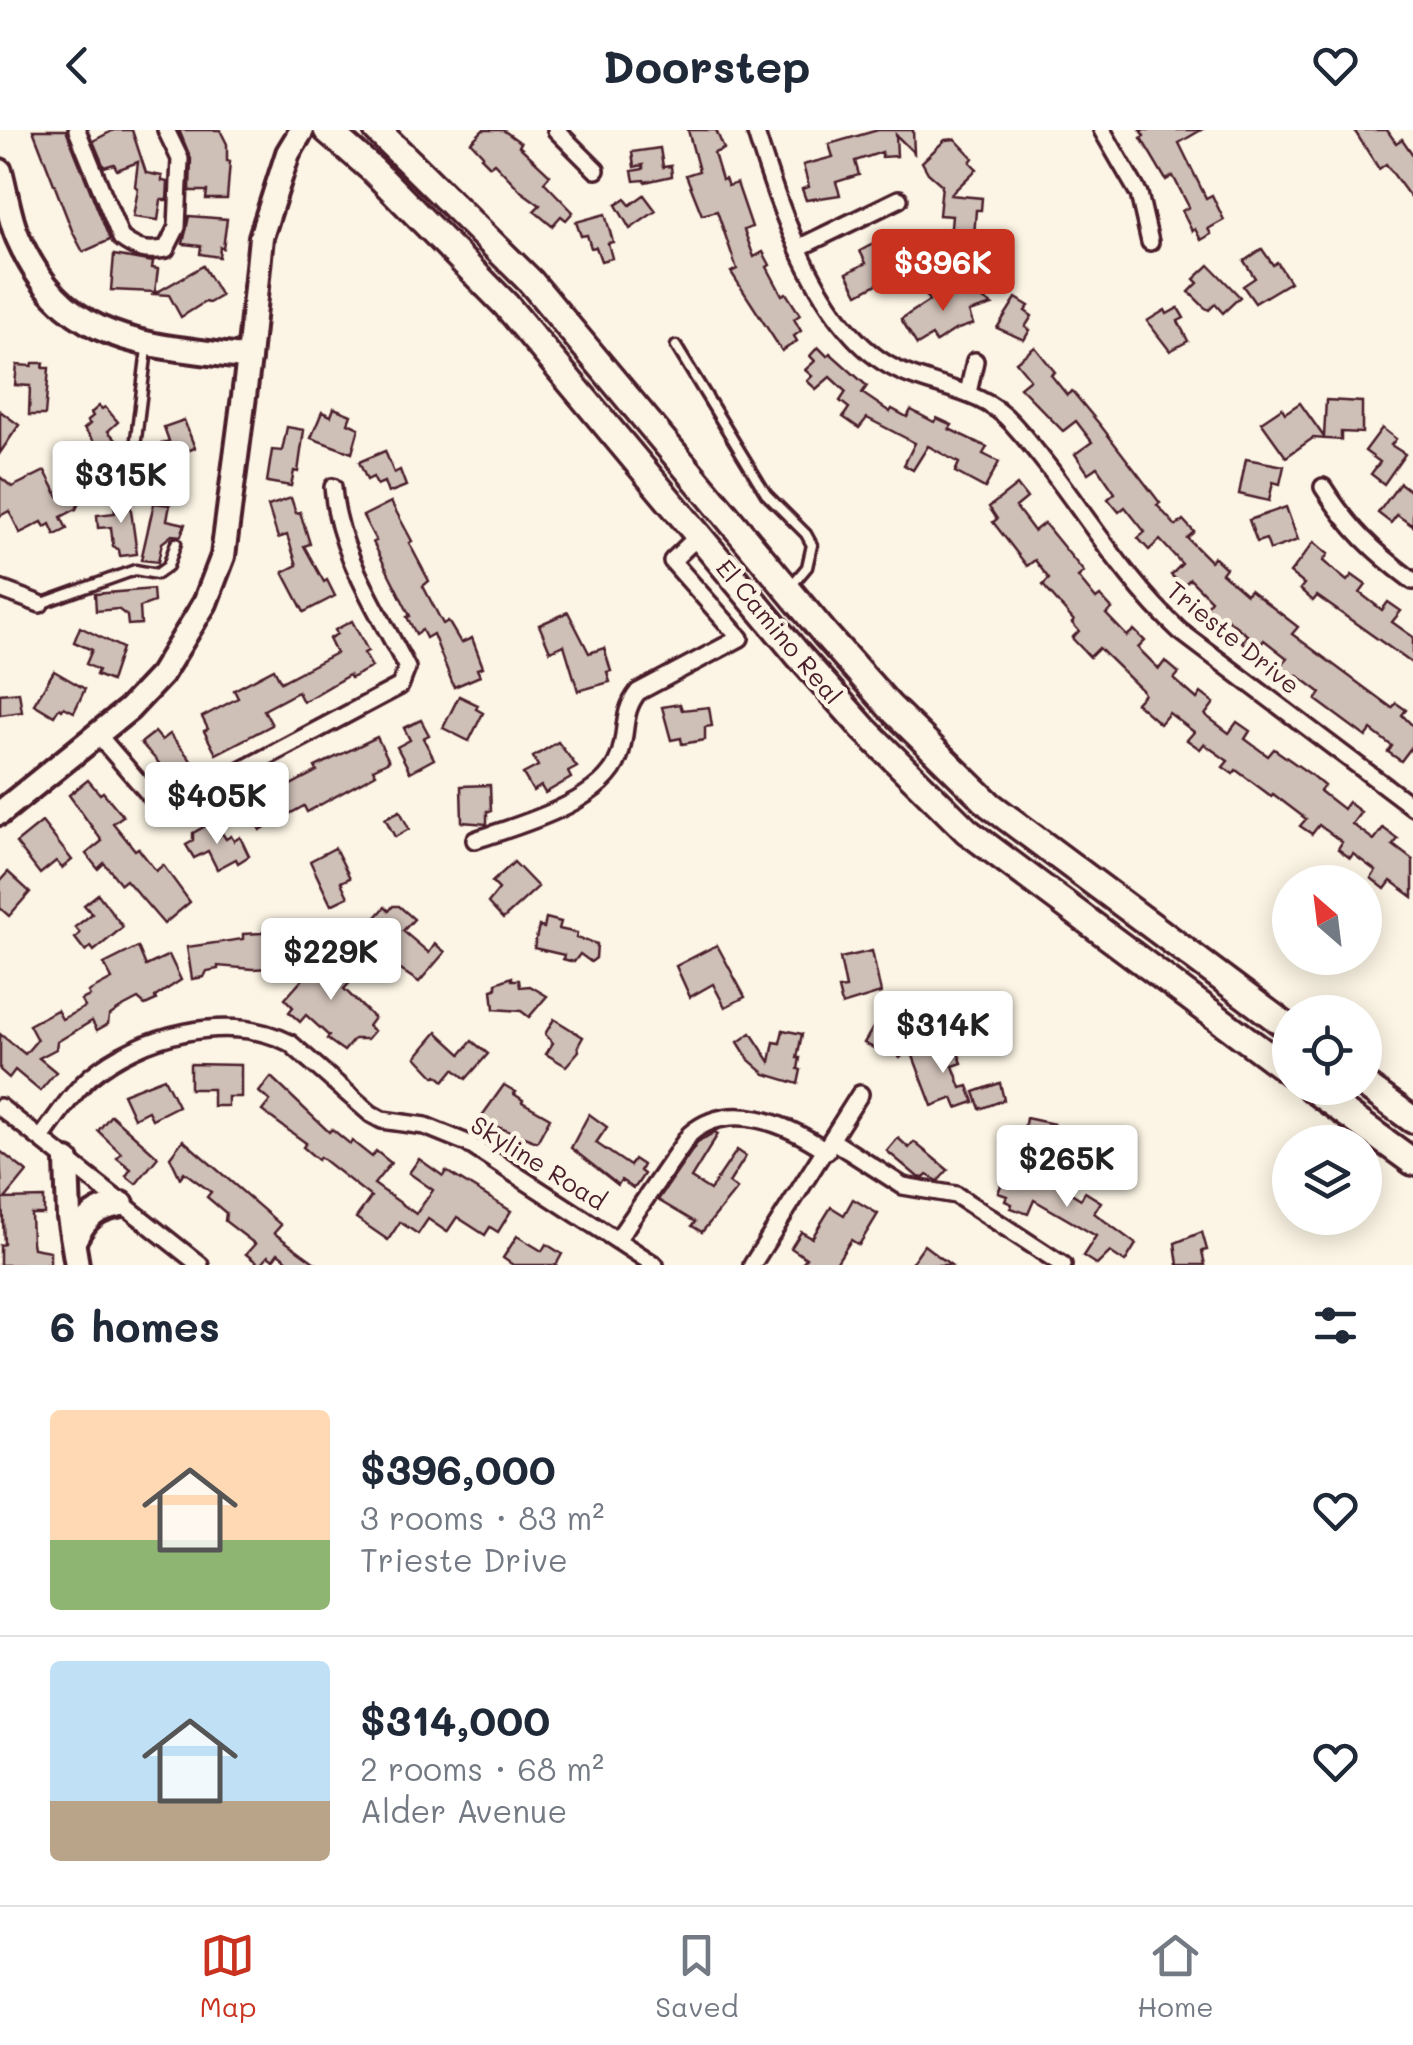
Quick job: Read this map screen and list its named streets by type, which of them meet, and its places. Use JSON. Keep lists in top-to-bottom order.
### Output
{
  "streets": {
    "main road": ["El Camino Real"],
    "street": ["Trieste Drive", "Skyline Road"]
  },
  "north": "top left",
  "page": {
    "header": "Doorstep",
    "price": [
      "$396K",
      "$315K",
      "$405K",
      "$229K",
      "$314K",
      "$265K"
    ],
    "heading": "6 homes",
    "list": [
      {
        "name": "$396,000",
        "note": "3 rooms · 83 m² · Trieste Drive"
      },
      {
        "name": "$314,000",
        "note": "2 rooms · 68 m² · Alder Avenue"
      }
    ],
    "tabs": ["Map", "Saved", "Home"]
  }
}
